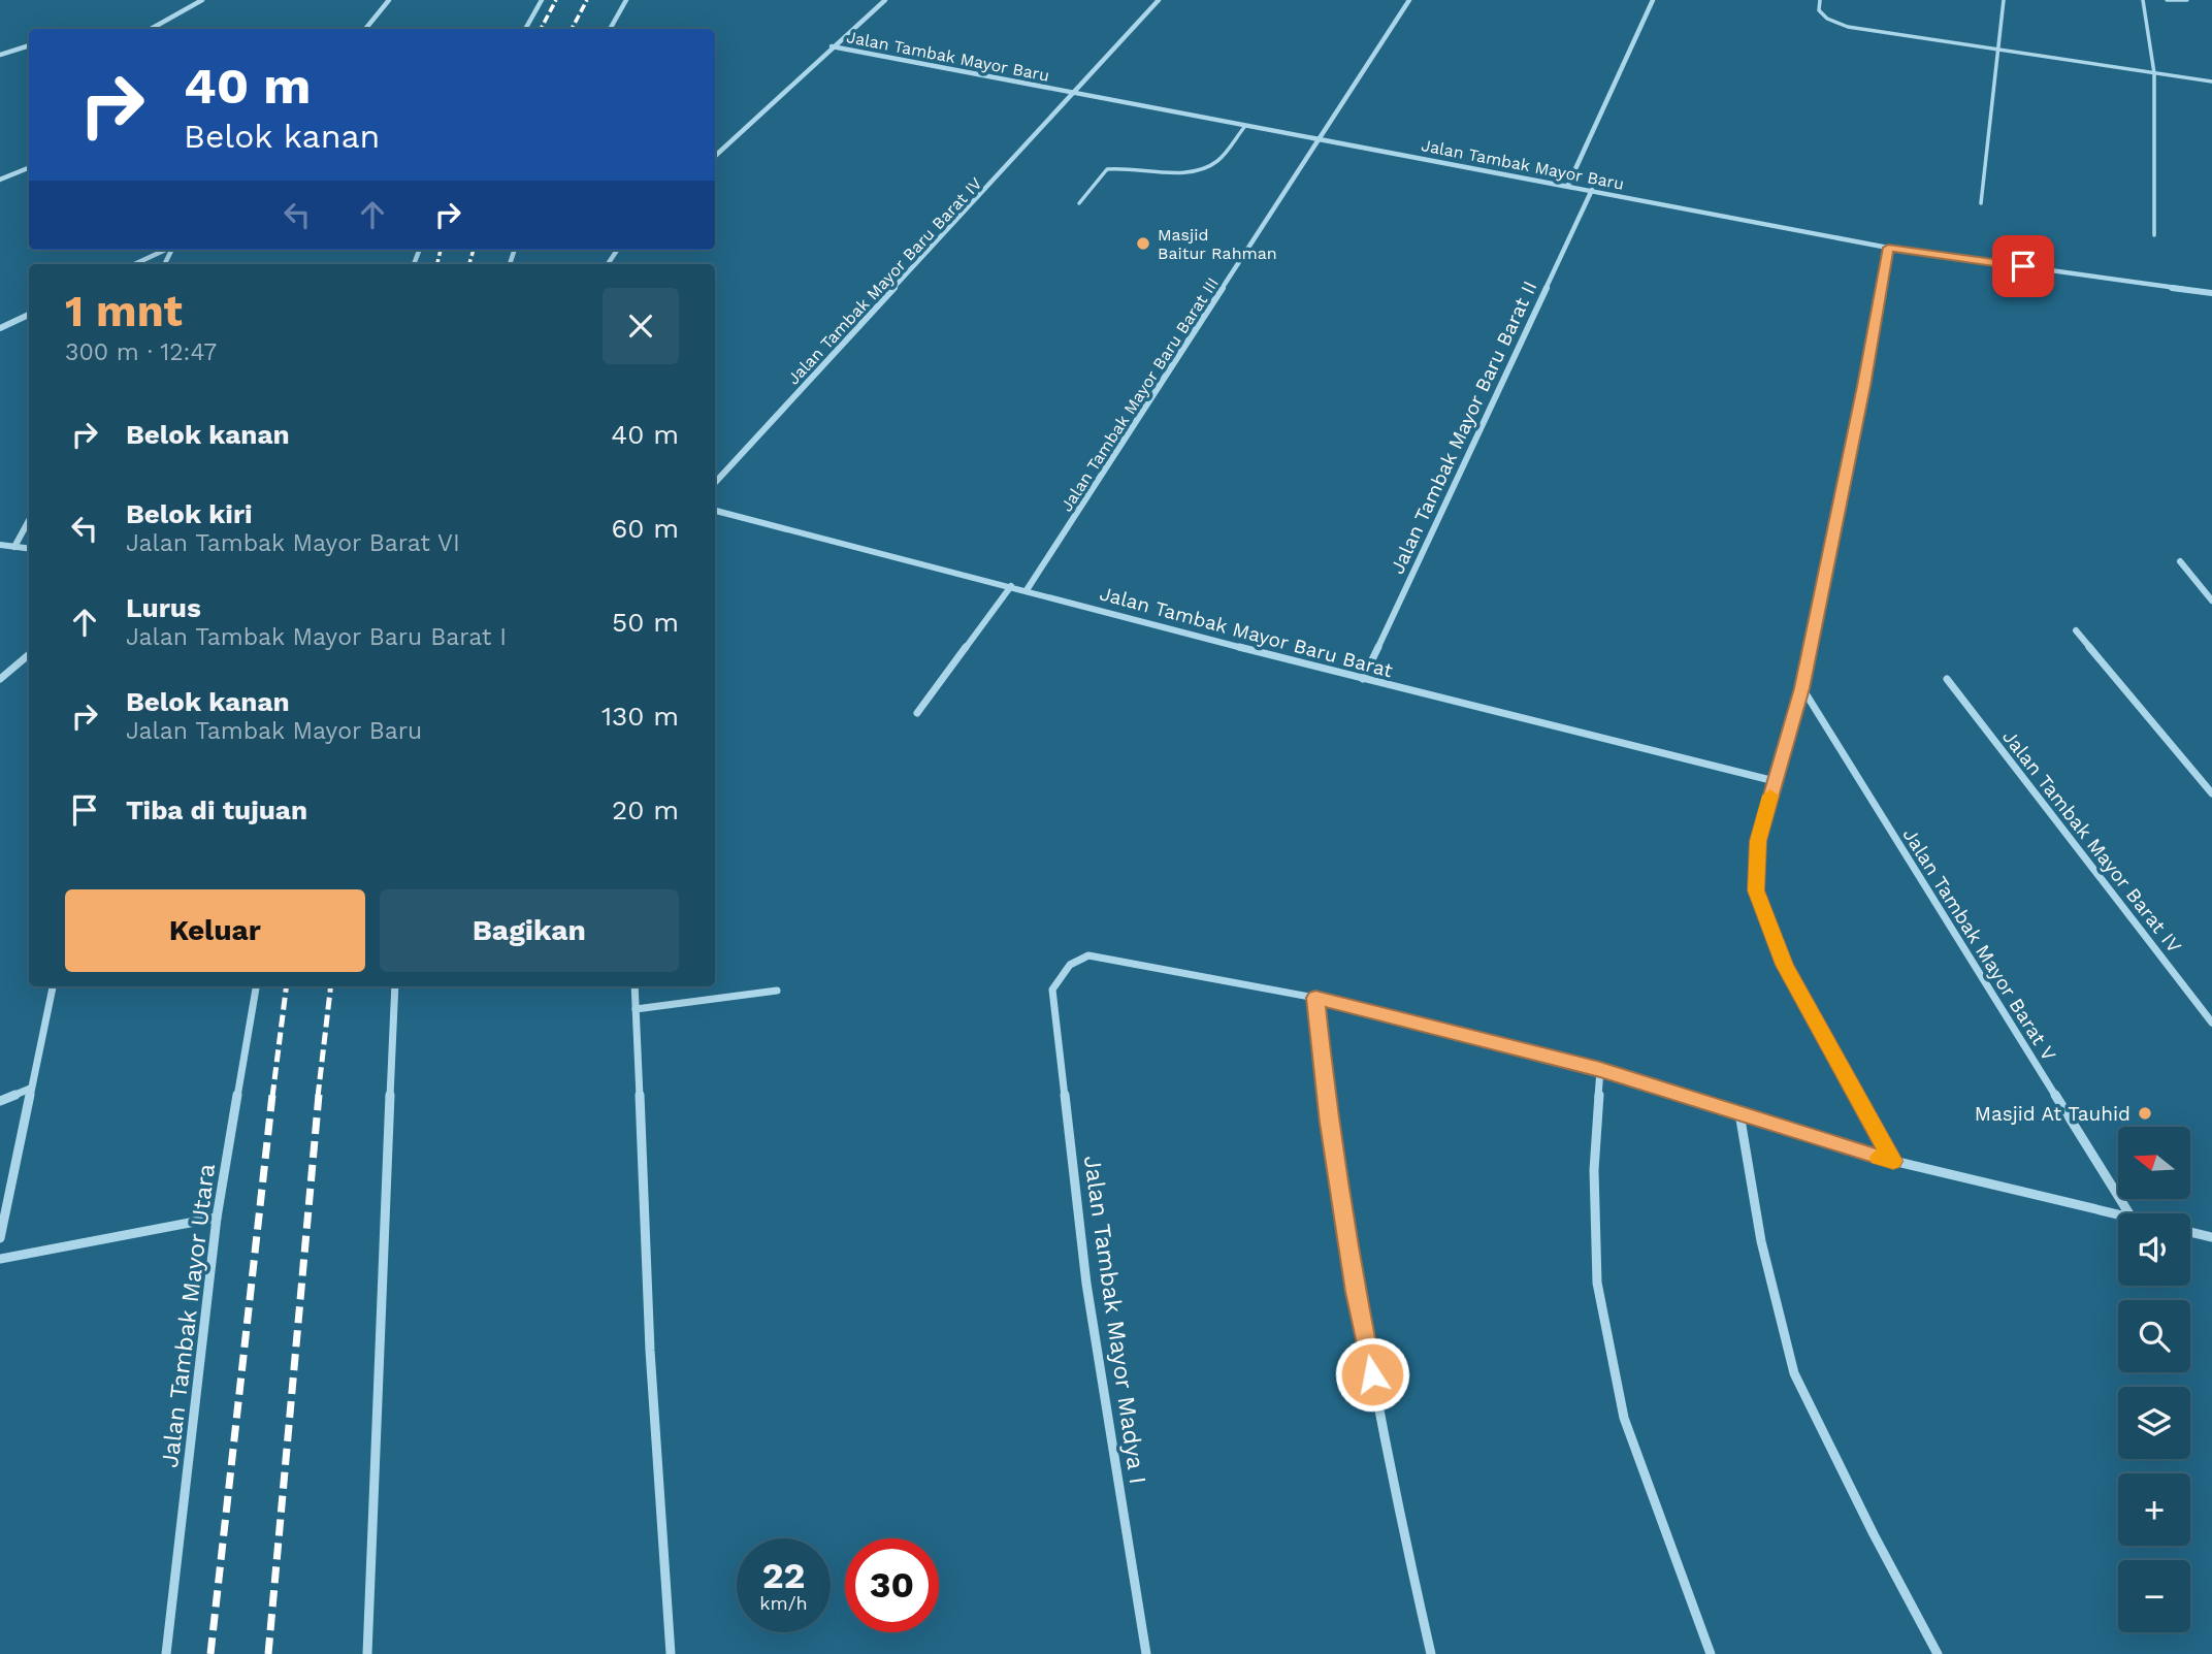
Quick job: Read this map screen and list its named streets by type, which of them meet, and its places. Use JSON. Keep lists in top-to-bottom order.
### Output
{
  "streets": {
    "street": [
      "Jalan Tambak Mayor Baru",
      "Jalan Tambak Mayor Baru Barat IV",
      "Jalan Tambak Mayor Baru Barat III",
      "Jalan Tambak Mayor Baru Barat II",
      "Jalan Tambak Mayor Baru Barat",
      "Jalan Tambak Mayor Barat IV",
      "Jalan Tambak Mayor Barat V",
      "Jalan Tambak Mayor Utara",
      "Jalan Tambak Mayor Madya I"
    ]
  },
  "crossings": [
    ["Jalan Tambak Mayor Baru", "Jalan Tambak Mayor Baru Barat IV"],
    ["Jalan Tambak Mayor Baru", "Jalan Tambak Mayor Baru Barat III"],
    ["Jalan Tambak Mayor Baru", "Jalan Tambak Mayor Baru Barat II"],
    ["Jalan Tambak Mayor Baru Barat III", "Jalan Tambak Mayor Baru Barat"],
    ["Jalan Tambak Mayor Baru Barat II", "Jalan Tambak Mayor Baru Barat"]
  ],
  "places": ["Masjid Baitur Rahman", "Masjid At Tauhid"],
  "north": "left",
  "page": {
    "turn": ["40 m", "Belok kanan"],
    "heading": ["1 mnt", "300 m · 12:47"],
    "list": [
      {
        "name": "Belok kanan",
        "value": "40 m"
      },
      {
        "name": "Belok kiri",
        "note": "Jalan Tambak Mayor Barat VI",
        "value": "60 m"
      },
      {
        "name": "Lurus",
        "note": "Jalan Tambak Mayor Baru Barat I",
        "value": "50 m"
      },
      {
        "name": "Belok kanan",
        "note": "Jalan Tambak Mayor Baru",
        "value": "130 m"
      },
      {
        "name": "Tiba di tujuan",
        "value": "20 m"
      }
    ],
    "buttons": ["Keluar", "Bagikan"],
    "map_buttons": ["+", "−"],
    "speed": "22 km/h",
    "limit": "30"
  }
}
